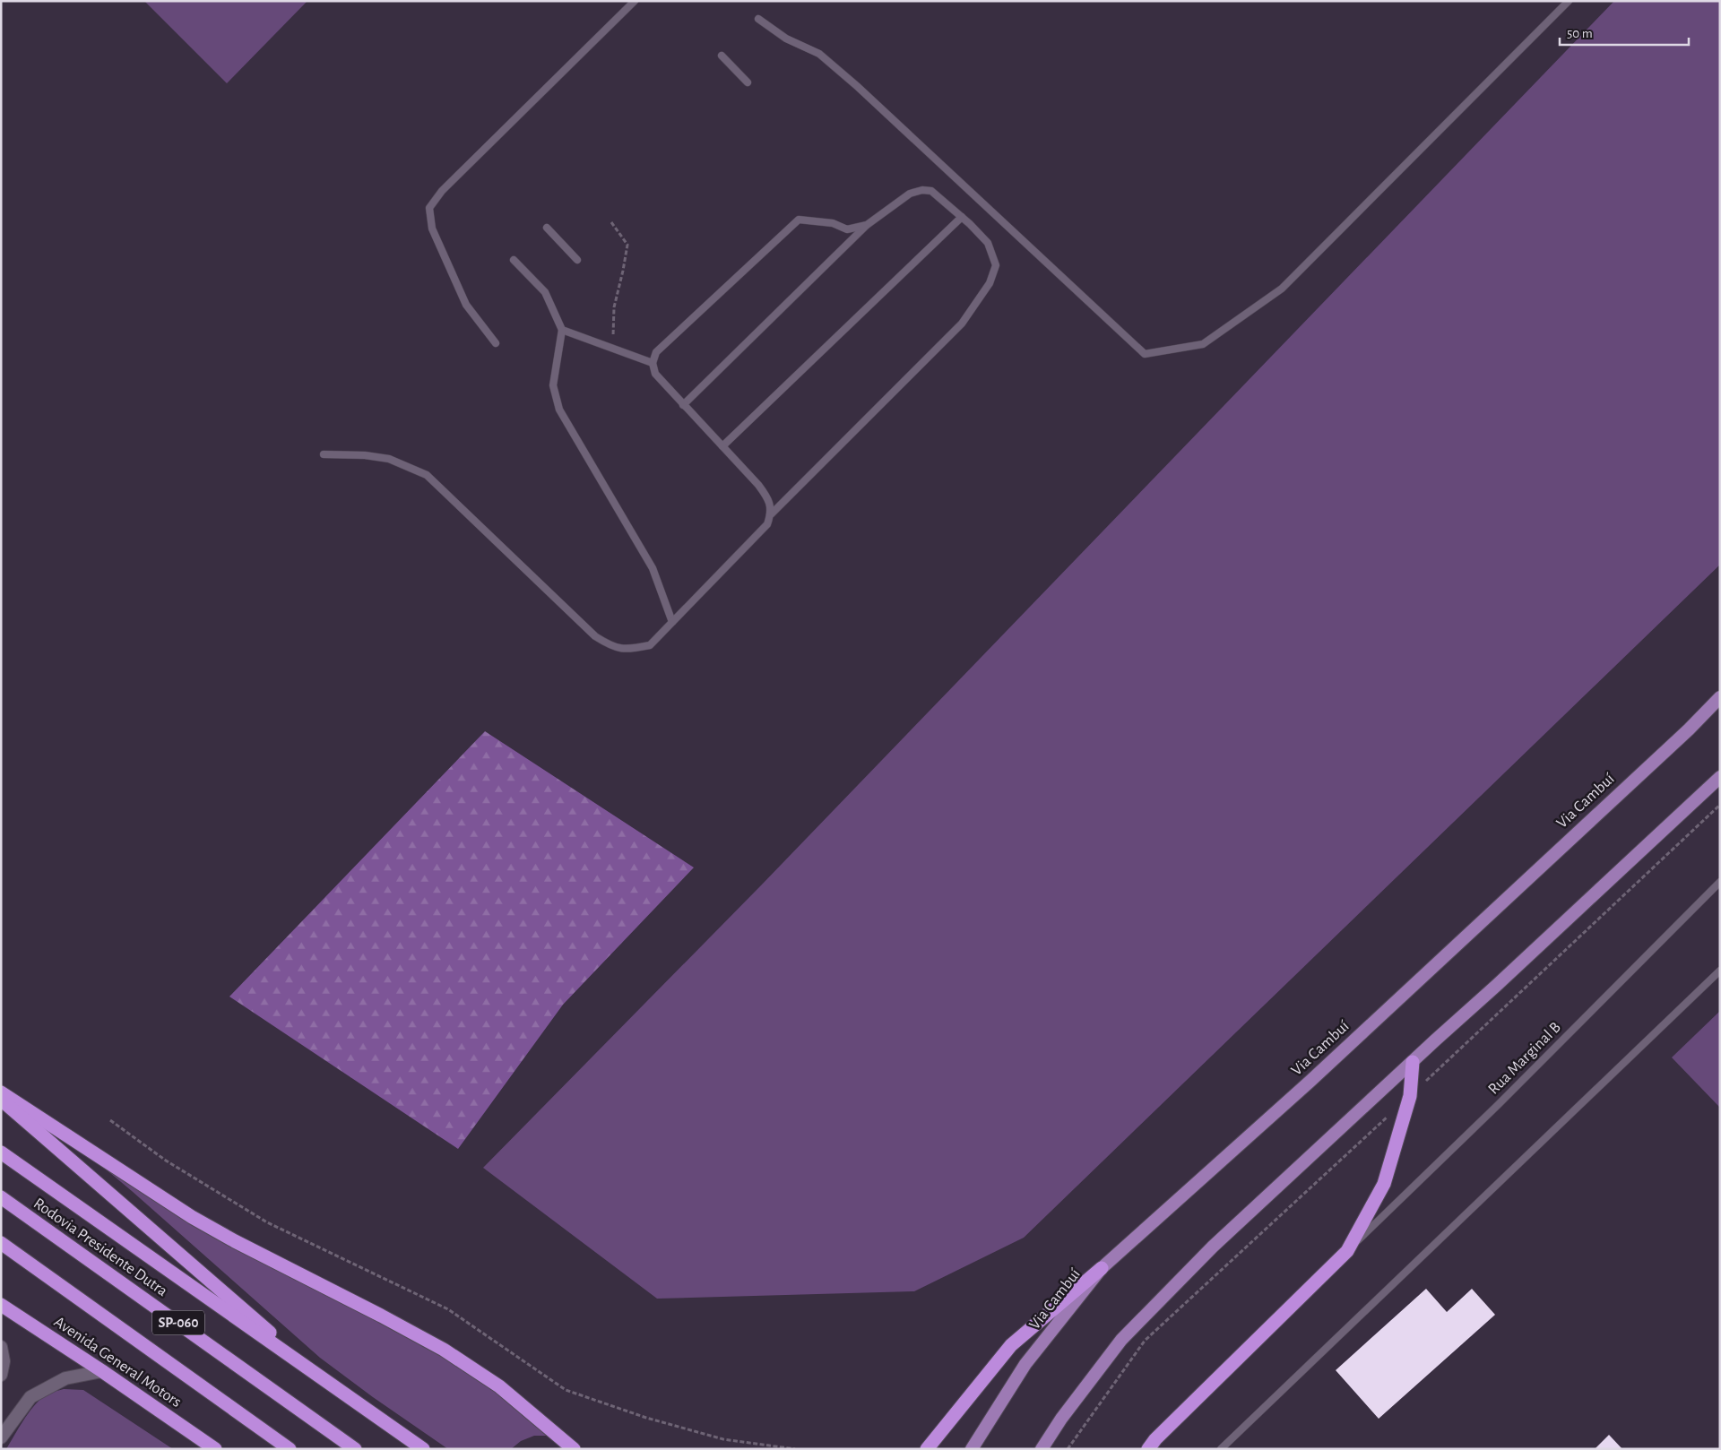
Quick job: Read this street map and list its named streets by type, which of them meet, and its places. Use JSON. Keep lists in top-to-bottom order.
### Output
{
  "streets": {
    "highway": ["Rodovia Presidente Dutra", "SP-060", "Avenida General Motors"],
    "main road": ["Via Cambuí"],
    "lane": ["Rua Marginal B"]
  },
  "scale_bar": "50 m"
}
